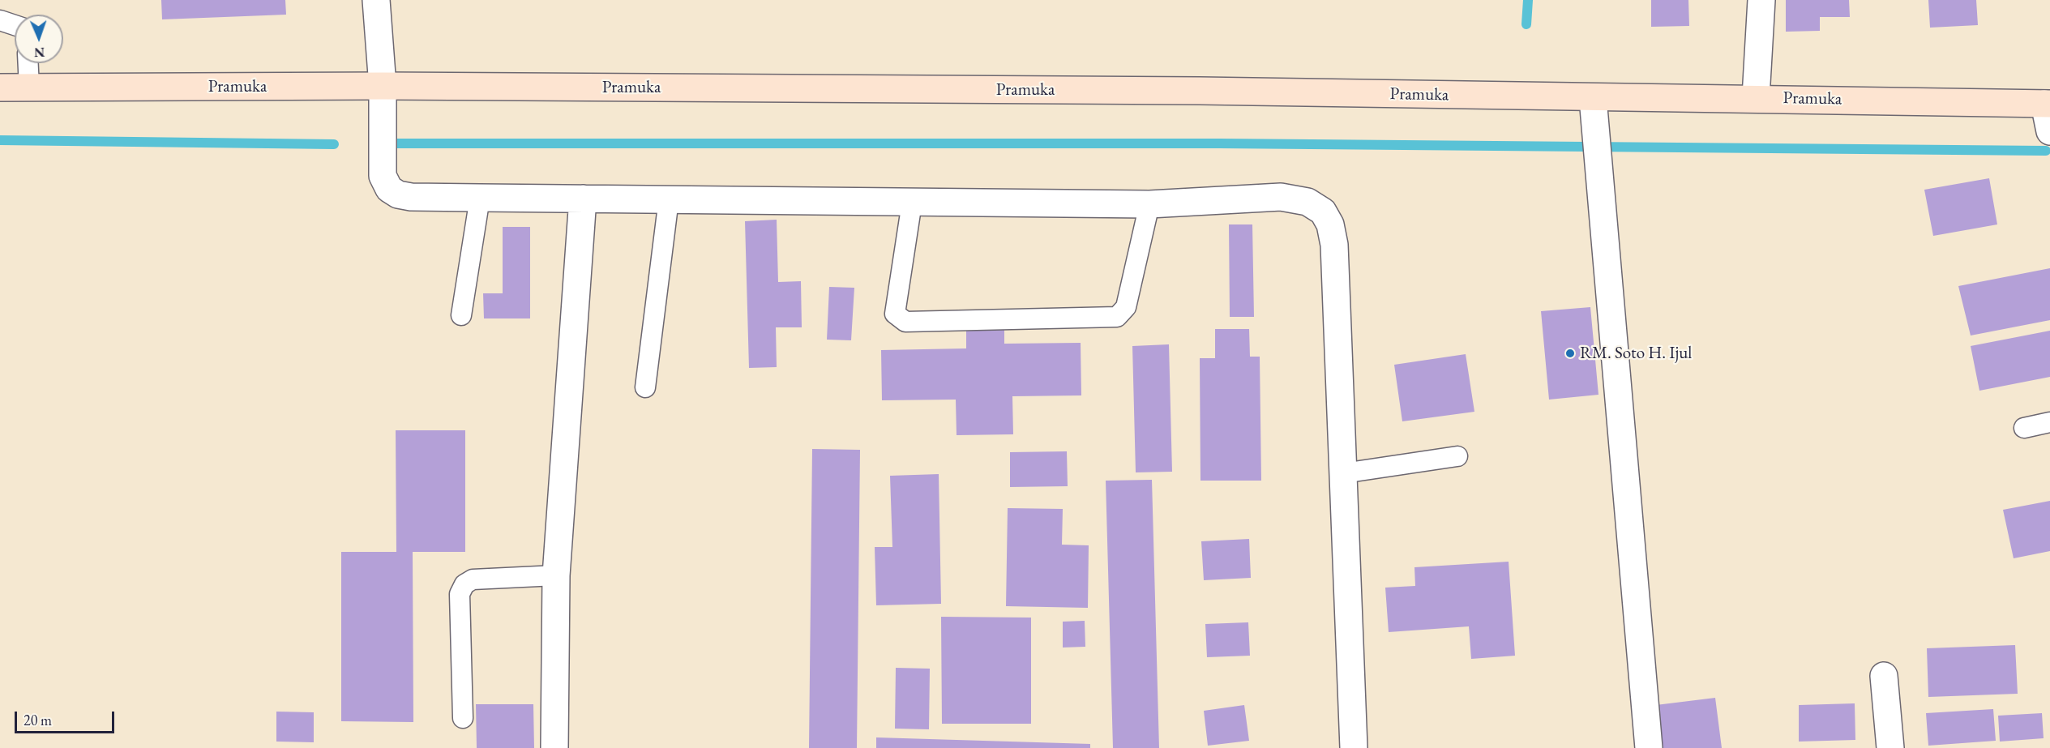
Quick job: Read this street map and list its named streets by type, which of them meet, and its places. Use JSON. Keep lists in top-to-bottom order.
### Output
{
  "streets": {
    "street": ["Pramuka"]
  },
  "places": ["RM. Soto H. Ijul"],
  "scale_bar": "20 m",
  "north": "bottom"
}
